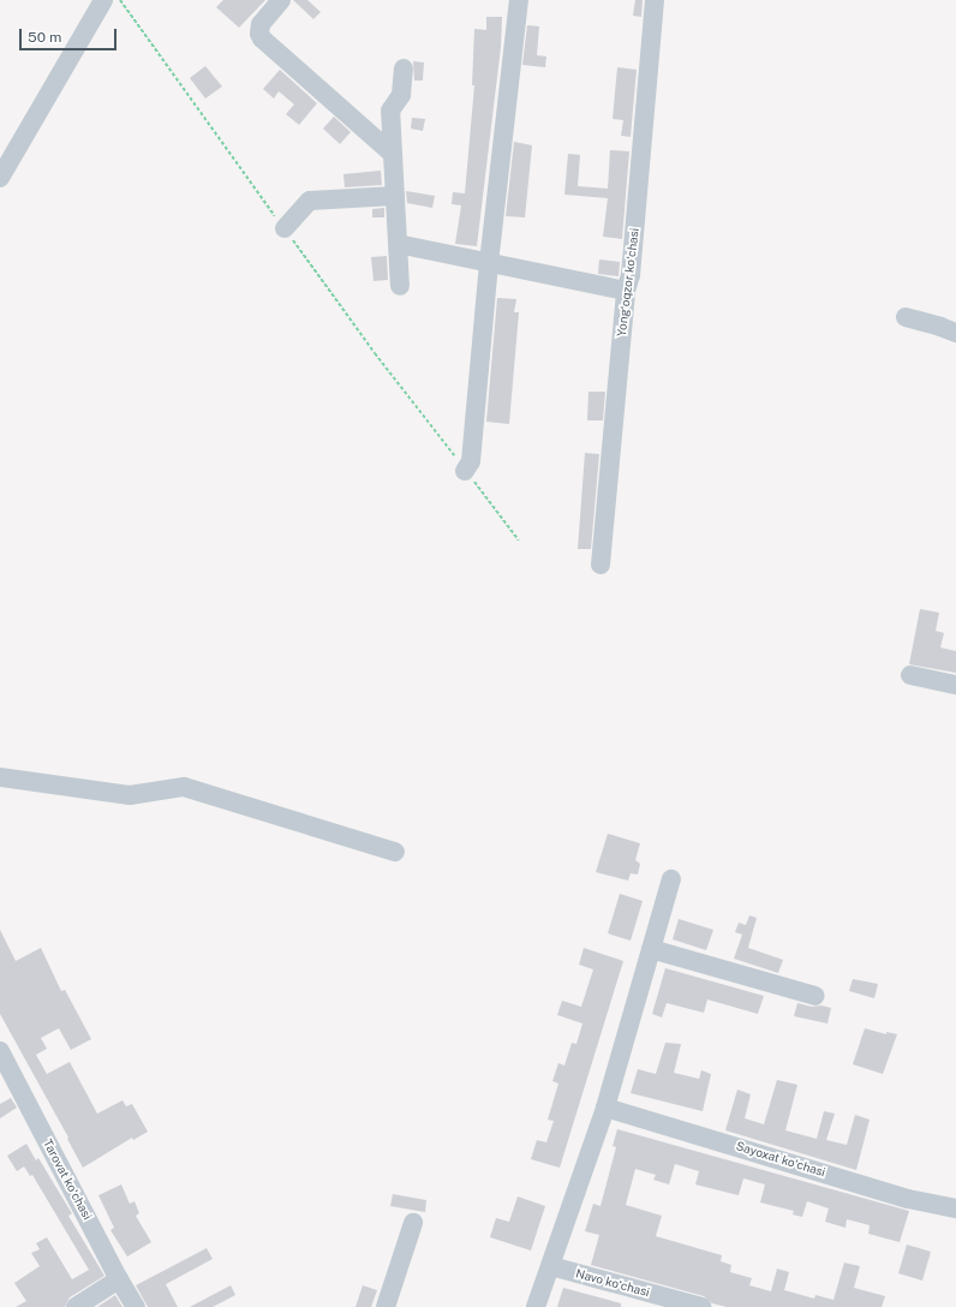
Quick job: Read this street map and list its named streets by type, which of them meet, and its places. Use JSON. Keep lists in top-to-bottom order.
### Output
{
  "streets": {
    "street": [
      "Yongʻoqzor koʻchasi",
      "Sayoxat koʻchasi",
      "Tarovat koʻchasi",
      "Navo koʻchasi"
    ]
  },
  "scale_bar": "50 m"
}
